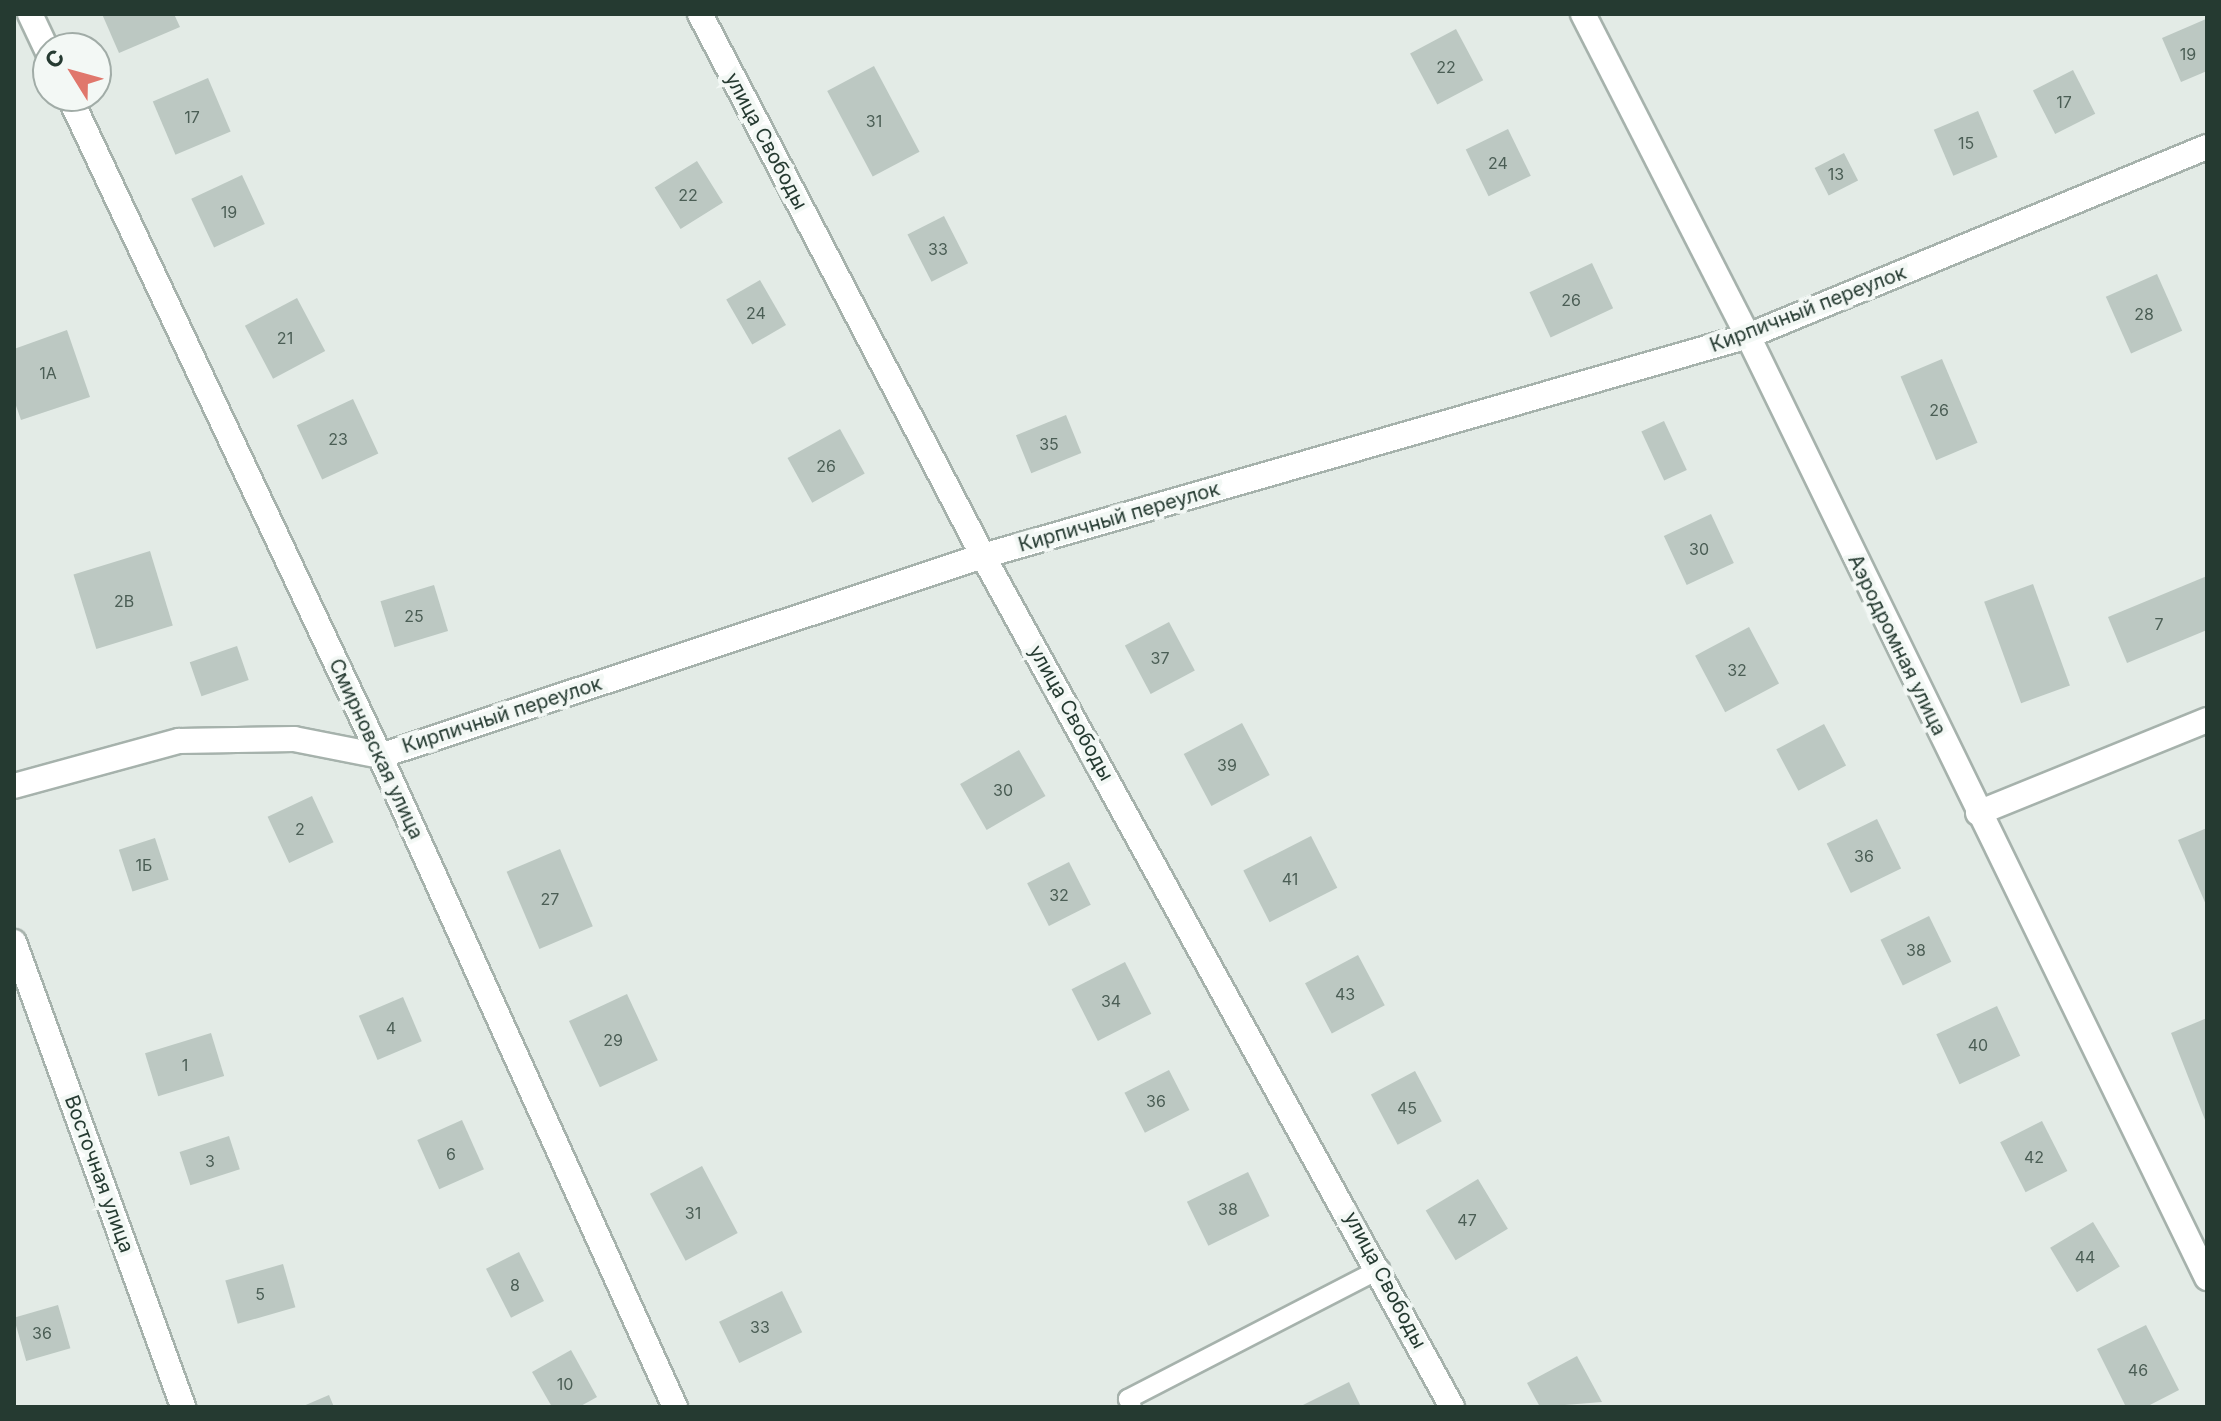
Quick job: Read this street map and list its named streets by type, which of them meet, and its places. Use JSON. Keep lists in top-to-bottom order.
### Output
{
  "streets": {
    "street": [
      "улица Свободы",
      "Кирпичный переулок",
      "Аэродромная улица",
      "Смирновская улица",
      "Восточная улица"
    ]
  },
  "crossings": [
    ["улица Свободы", "Кирпичный переулок"],
    ["Кирпичный переулок", "Аэродромная улица"],
    ["Кирпичный переулок", "Смирновская улица"]
  ],
  "house_numbers": [
    "19",
    "22",
    "17",
    "17",
    "31",
    "15",
    "24",
    "13",
    "22",
    "19",
    "33",
    "26",
    "24",
    "28",
    "21",
    "1А",
    "26",
    "23",
    "35",
    "26",
    "30",
    "2В",
    "25",
    "7",
    "37",
    "32",
    "39",
    "30",
    "2",
    "36",
    "1Б",
    "41",
    "32",
    "27",
    "38",
    "43",
    "34",
    "4",
    "29",
    "40",
    "1",
    "36",
    "45",
    "6",
    "42",
    "3",
    "38",
    "31",
    "47",
    "44",
    "8",
    "5",
    "33",
    "36",
    "46",
    "10"
  ],
  "north": "top left"
}
